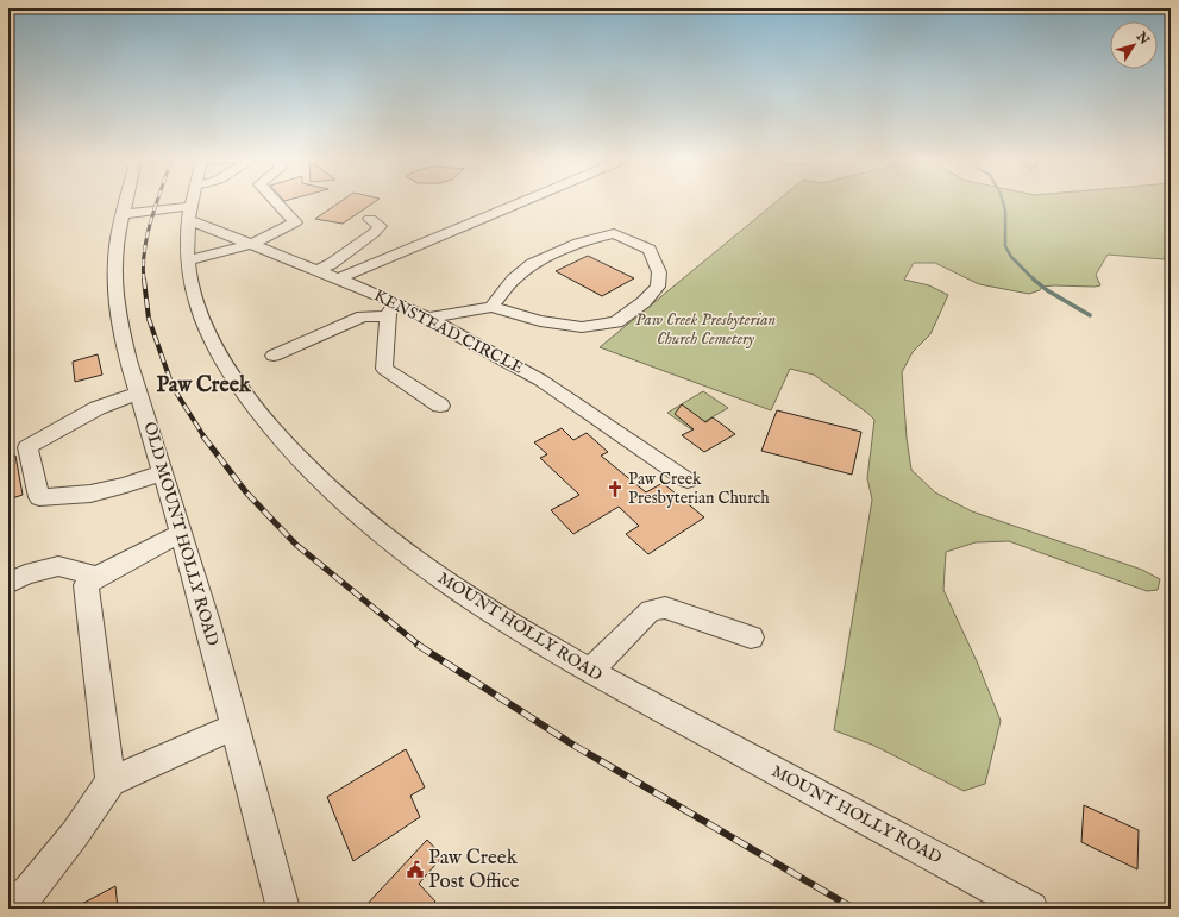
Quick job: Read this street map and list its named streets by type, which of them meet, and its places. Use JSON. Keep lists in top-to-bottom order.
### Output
{
  "streets": {
    "street": ["KENSTEAD CIRCLE", "OLD MOUNT HOLLY ROAD", "MOUNT HOLLY ROAD"]
  },
  "crossings": [
    ["KENSTEAD CIRCLE", "MOUNT HOLLY ROAD"]
  ],
  "districts": ["Paw Creek"],
  "parks": ["Paw Creek Presbyterian Church Cemetery"],
  "places": {
    "church": ["Paw Creek Presbyterian Church"],
    "public building": ["Paw Creek Post Office"]
  },
  "north": "top right"
}
